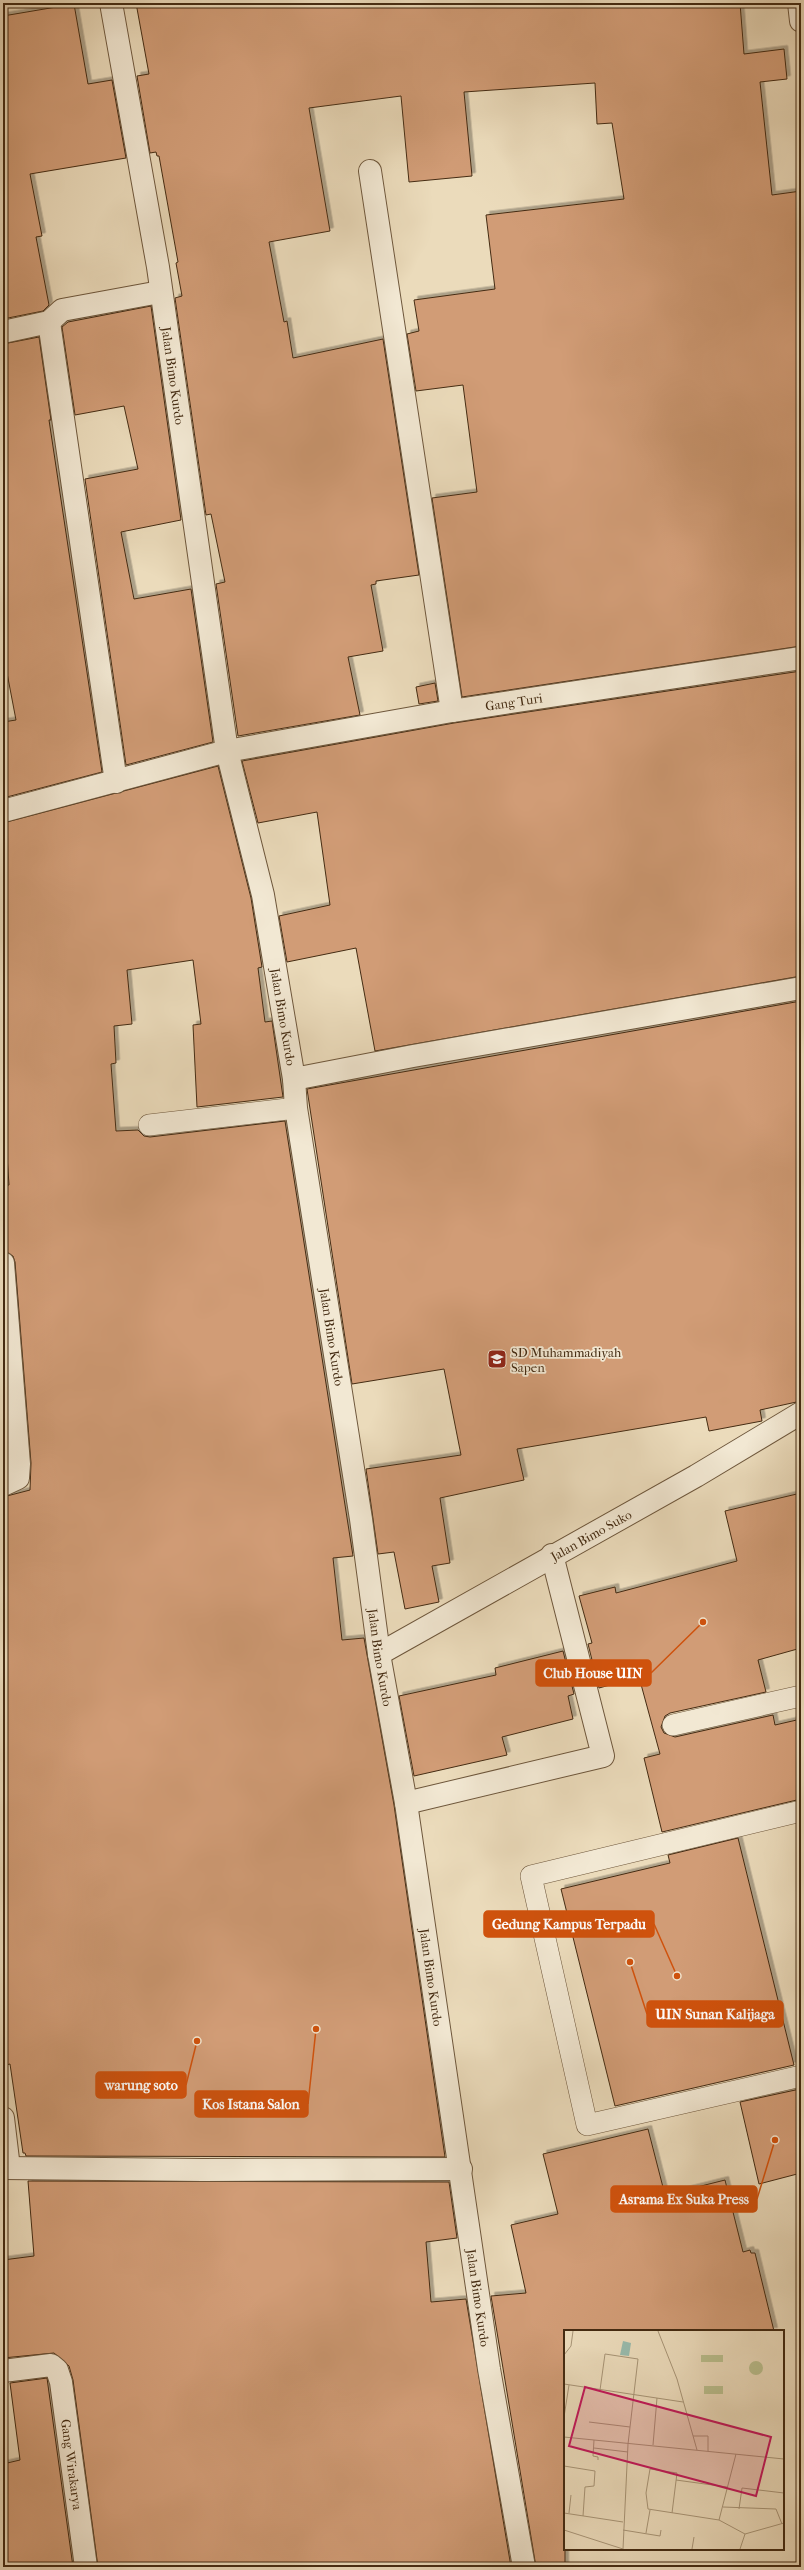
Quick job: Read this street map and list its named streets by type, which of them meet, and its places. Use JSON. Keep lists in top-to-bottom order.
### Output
{
  "streets": {
    "street": [
      "Jalan Bimo Kurdo",
      "Gang Turi",
      "Jalan Bimo Suko",
      "Gang Wirakarya"
    ]
  },
  "crossings": [
    ["Jalan Bimo Kurdo", "Gang Turi"],
    ["Jalan Bimo Kurdo", "Jalan Bimo Suko"]
  ],
  "places": {
    "school or university": ["SD Muhammadiyah Sapen"],
    "other": [
      "Club House UIN",
      "UIN Sunan Kalijaga",
      "Gedung Kampus Terpadu",
      "Kos Istana Salon",
      "warung soto",
      "Asrama Ex Suka Press"
    ]
  }
}
